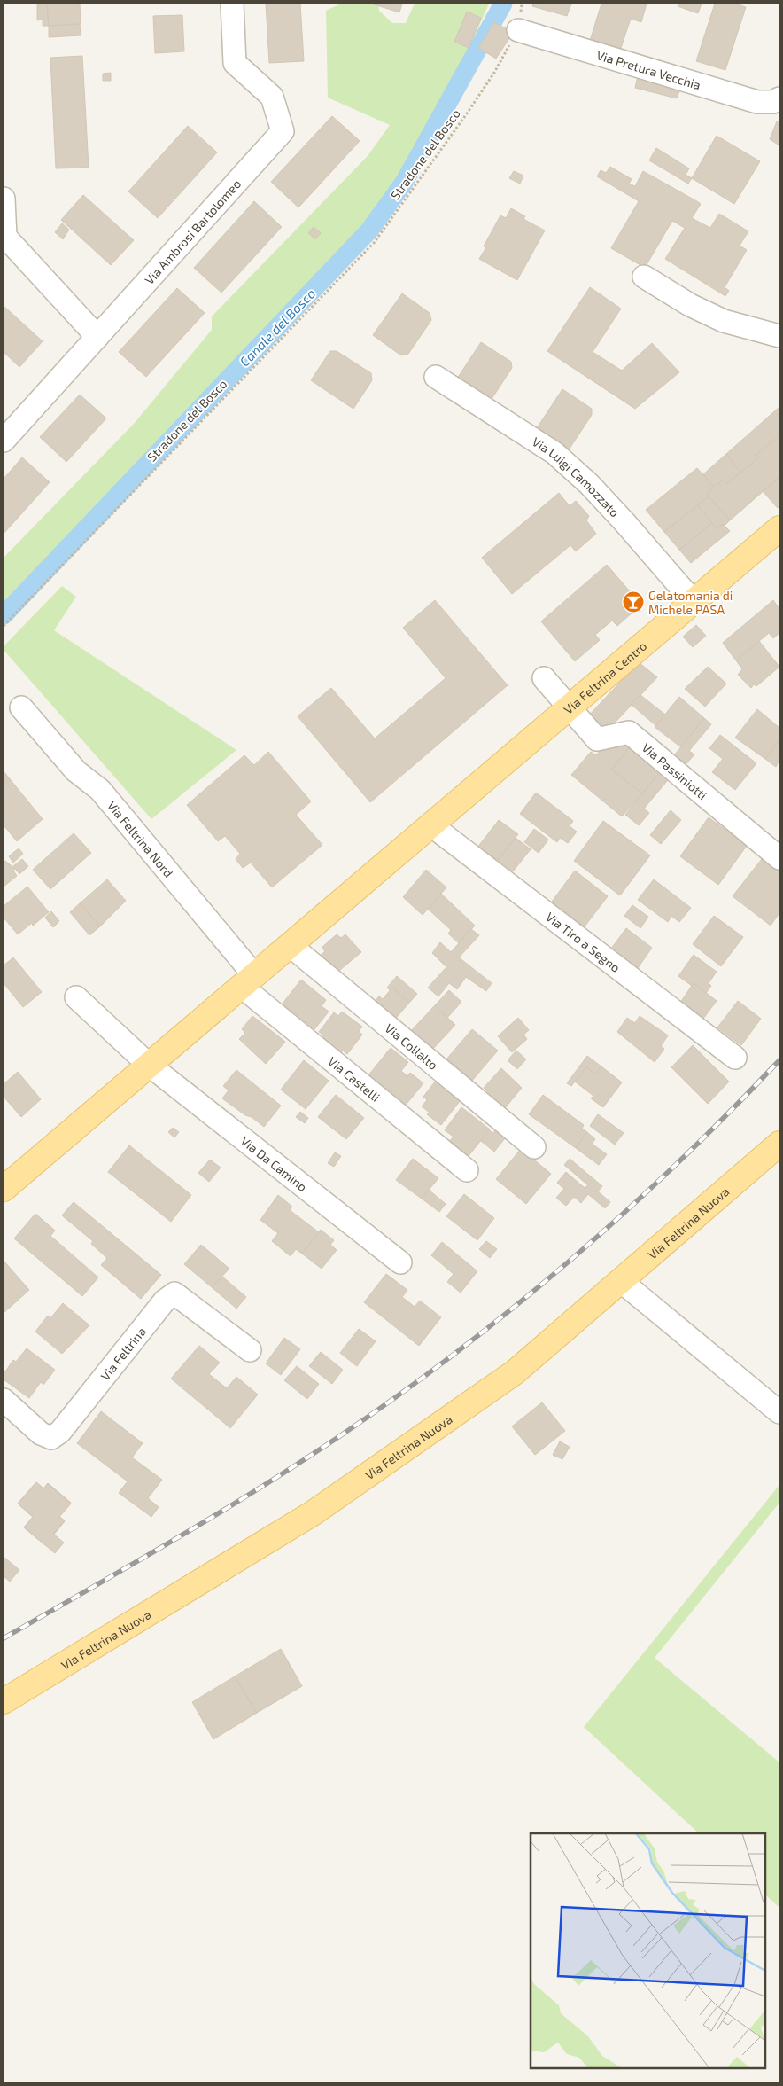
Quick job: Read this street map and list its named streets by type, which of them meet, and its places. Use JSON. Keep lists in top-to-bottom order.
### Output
{
  "streets": {
    "main road": ["Via Feltrina Centro", "Via Feltrina Nuova"],
    "street": [
      "Via Pretura Vecchia",
      "Via Ambrosi Bartolomeo",
      "Via Luigi Camozzato",
      "Via Passiniotti",
      "Via Feltrina Nord",
      "Via Tiro a Segno",
      "Via Collalto",
      "Via Castelli",
      "Via Da Camino",
      "Via Feltrina"
    ],
    "path": ["Stradone del Bosco"]
  },
  "crossings": [
    ["Via Pretura Vecchia", "Stradone del Bosco"],
    ["Via Luigi Camozzato", "Via Feltrina Centro"],
    ["Via Feltrina Centro", "Via Passiniotti"],
    ["Via Feltrina Centro", "Via Tiro a Segno"],
    ["Via Feltrina Nord", "Via Castelli"]
  ],
  "water": ["Canale del Bosco"],
  "places": {
    "bar": ["Gelatomania di Michele PASA"]
  }
}
